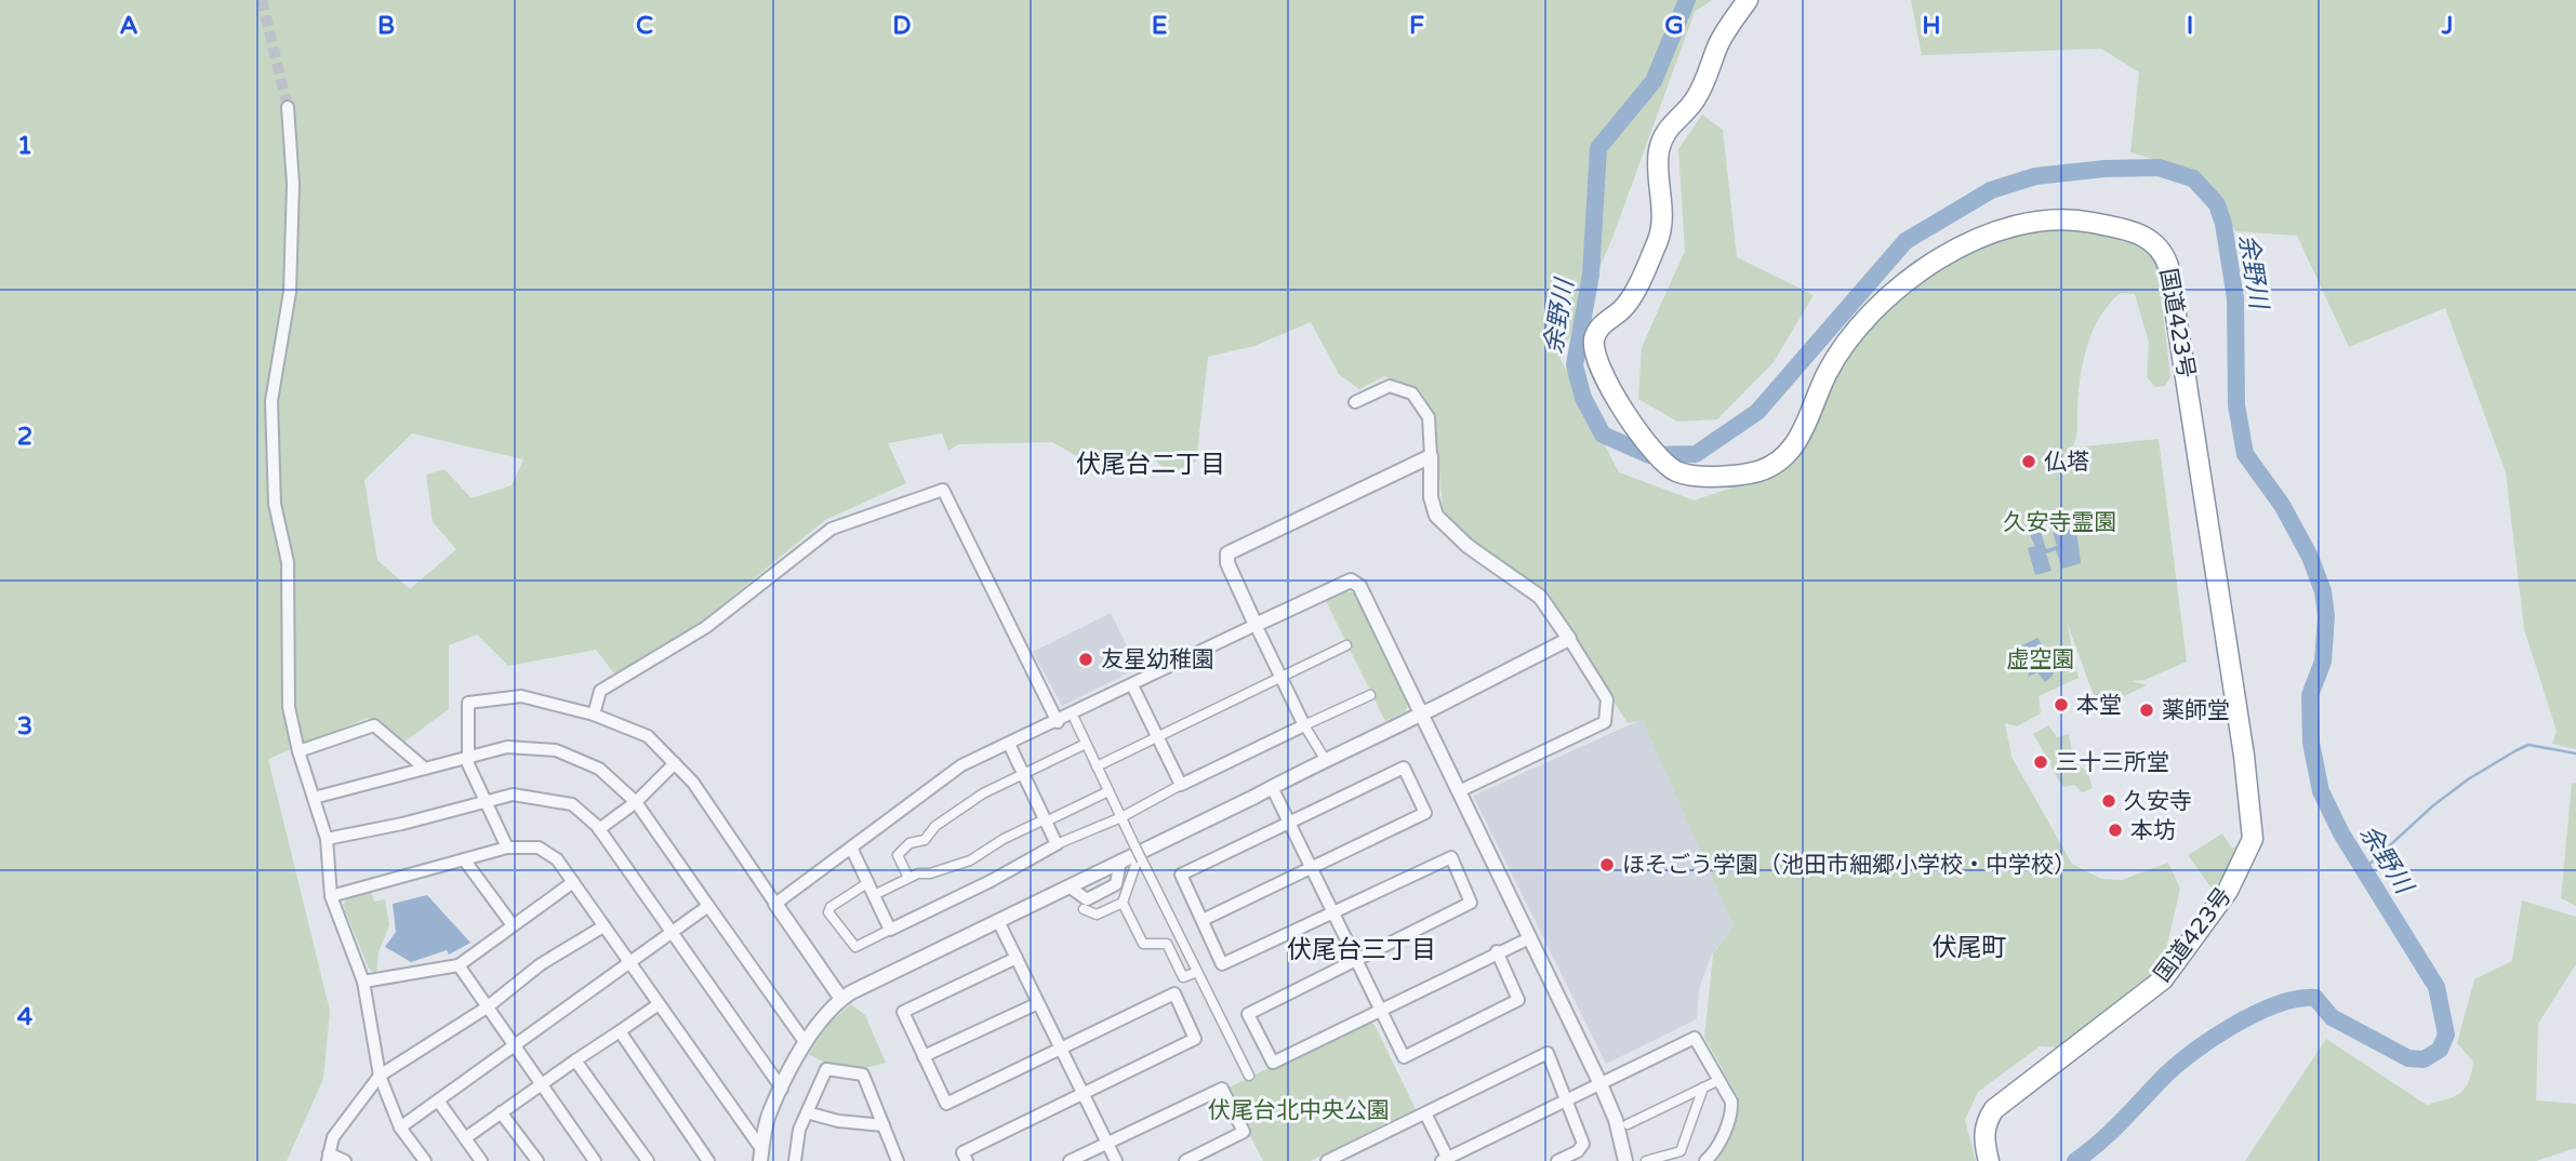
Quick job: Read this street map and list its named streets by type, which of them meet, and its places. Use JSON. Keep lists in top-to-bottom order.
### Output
{
  "streets": {
    "highway": ["国道423号"]
  },
  "districts": ["伏尾台二丁目", "伏尾町", "伏尾台三丁目"],
  "water": ["余野川"],
  "parks": ["久安寺霊園", "虚空園", "伏尾台北中央公園"],
  "places": [
    "仏塔",
    "友星幼稚園",
    "本堂",
    "薬師堂",
    "三十三所堂",
    "久安寺",
    "本坊",
    "ほそごう学園（池田市細郷小学校・中学校）"
  ],
  "grid": {
    "columns": [
      "A",
      "B",
      "C",
      "D",
      "E",
      "F",
      "G",
      "H",
      "I",
      "J"
    ],
    "rows": [
      "1",
      "2",
      "3",
      "4"
    ]
  }
}
